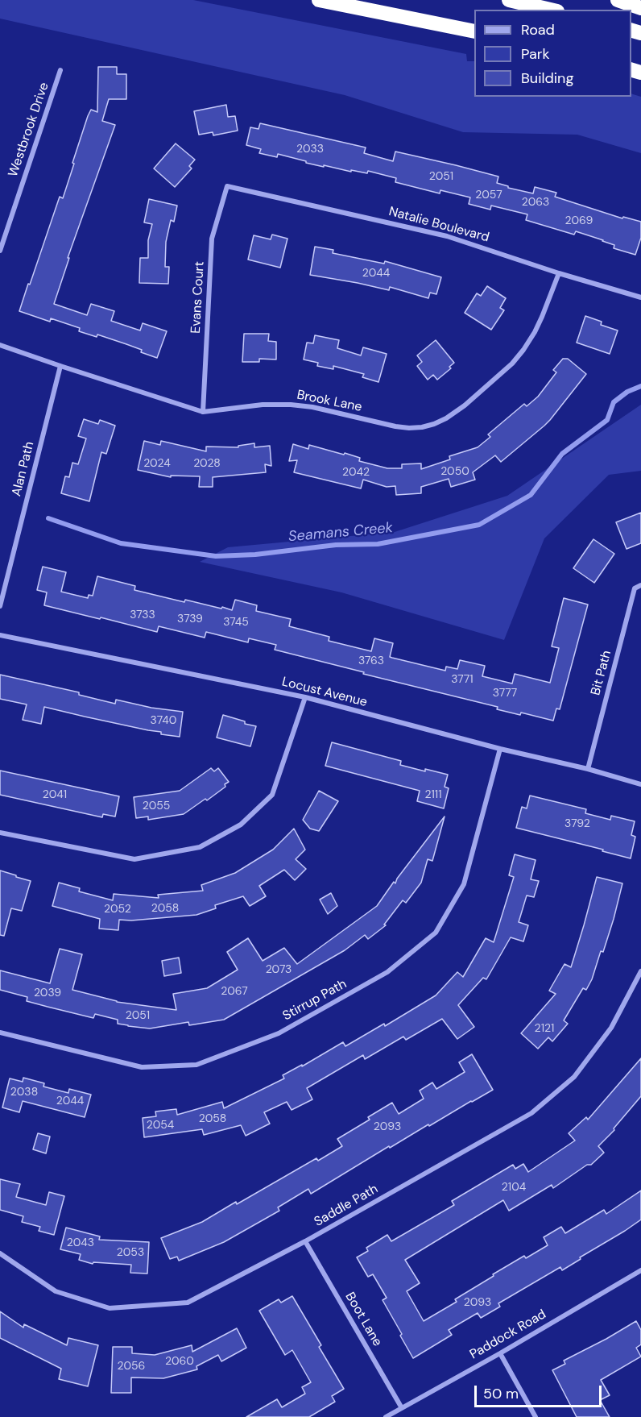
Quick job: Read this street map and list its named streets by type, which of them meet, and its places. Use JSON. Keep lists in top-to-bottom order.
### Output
{
  "streets": {
    "street": [
      "Westbrook Drive",
      "Natalie Boulevard",
      "Evans Court",
      "Brook Lane",
      "Alan Path",
      "Bit Path",
      "Locust Avenue",
      "Stirrup Path",
      "Saddle Path",
      "Boot Lane",
      "Paddock Road"
    ]
  },
  "crossings": [
    ["Natalie Boulevard", "Evans Court"],
    ["Natalie Boulevard", "Brook Lane"],
    ["Evans Court", "Brook Lane"],
    ["Brook Lane", "Alan Path"],
    ["Bit Path", "Locust Avenue"],
    ["Locust Avenue", "Stirrup Path"],
    ["Saddle Path", "Boot Lane"],
    ["Boot Lane", "Paddock Road"]
  ],
  "water": ["Seamans Creek"],
  "house_numbers": [
    "2033",
    "2051",
    "2057",
    "2063",
    "2069",
    "2044",
    "2024",
    "2028",
    "2050",
    "2042",
    "3733",
    "3739",
    "3745",
    "3763",
    "3771",
    "3777",
    "3740",
    "2041",
    "2111",
    "2055",
    "3792",
    "2058",
    "2052",
    "2073",
    "2067",
    "2039",
    "2051",
    "2121",
    "2038",
    "2044",
    "2058",
    "2054",
    "2093",
    "2104",
    "2043",
    "2053",
    "2093",
    "2060",
    "2056"
  ],
  "legend": ["Road", "Park", "Building"],
  "scale_bar": "50 m"
}
